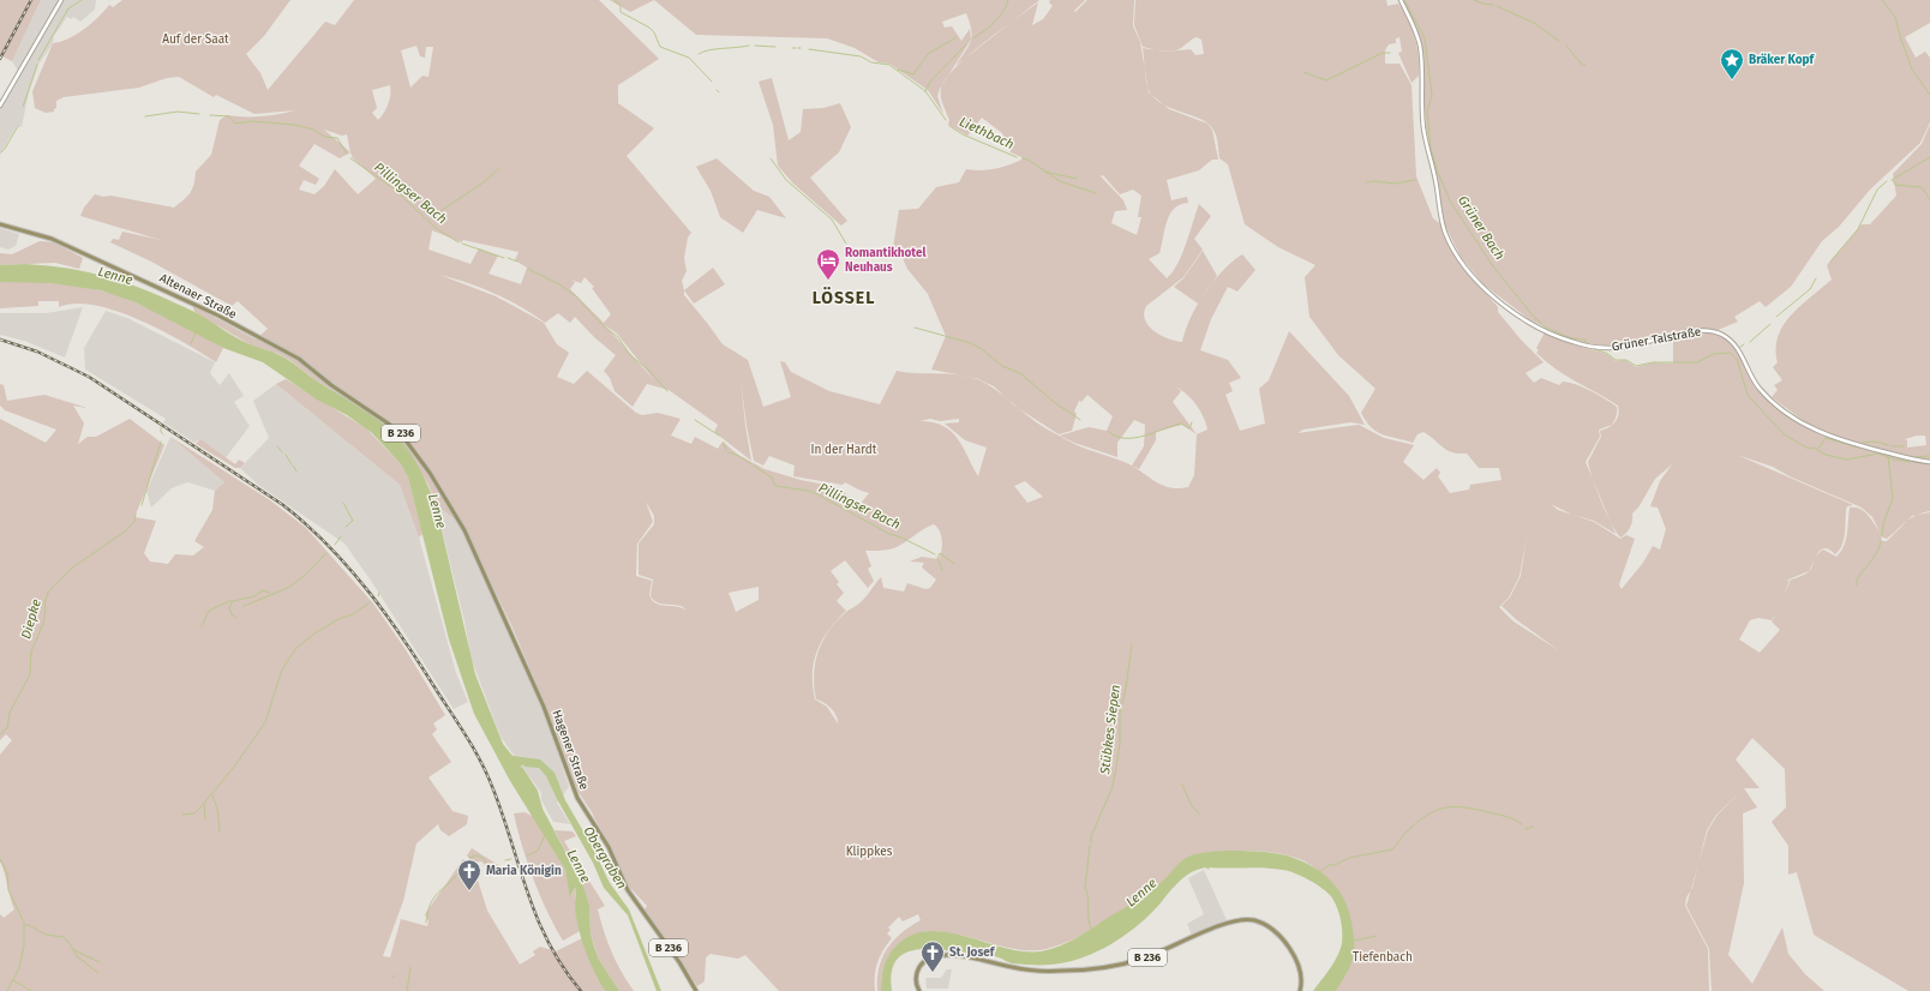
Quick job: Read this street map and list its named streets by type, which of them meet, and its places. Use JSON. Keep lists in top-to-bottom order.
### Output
{
  "streets": {
    "main road": [
      "Altenaer Straße",
      "Grüner Talstraße",
      "B 236",
      "Hagener Straße"
    ]
  },
  "crossings": [
    ["Altenaer Straße", "Hagener Straße"]
  ],
  "districts": ["LÖSSEL"],
  "water": [
    "Liethbach",
    "Pillingser Bach",
    "Grüner Bach",
    "Lenne",
    "Diepke",
    "Stübkes Siepen",
    "Obergraben"
  ],
  "parks": [
    "Auf der Saat",
    "In der Hardt",
    "Klippkes",
    "Tiefenbach"
  ],
  "places": {
    "place": ["Bräker Kopf"],
    "hotel": ["Romantikhotel Neuhaus"],
    "church": ["Maria Königin", "St. Josef"]
  }
}
